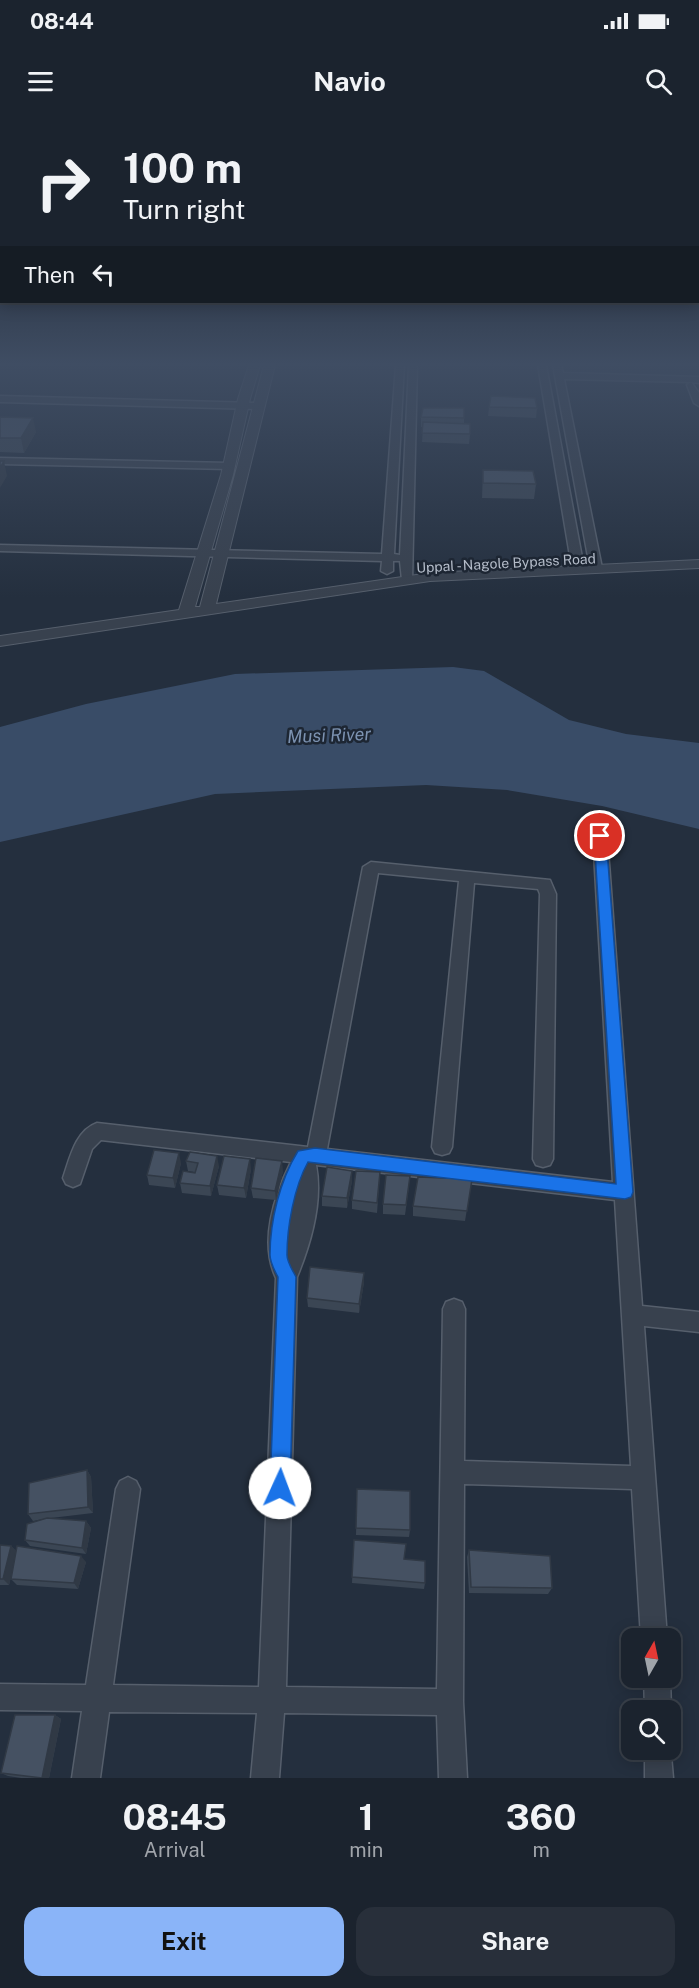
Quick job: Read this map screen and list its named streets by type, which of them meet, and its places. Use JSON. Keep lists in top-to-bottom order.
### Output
{
  "streets": {
    "street": ["Uppal - Nagole Bypass Road"]
  },
  "water": ["Musi River"],
  "north": "top",
  "page": {
    "status": "08:44",
    "header": "Navio",
    "turn": ["100 m", "Turn right"],
    "then": "Then",
    "eta": [
      "08:45",
      "Arrival",
      "1",
      "min",
      "360",
      "m"
    ],
    "buttons": ["Exit", "Share"]
  }
}
